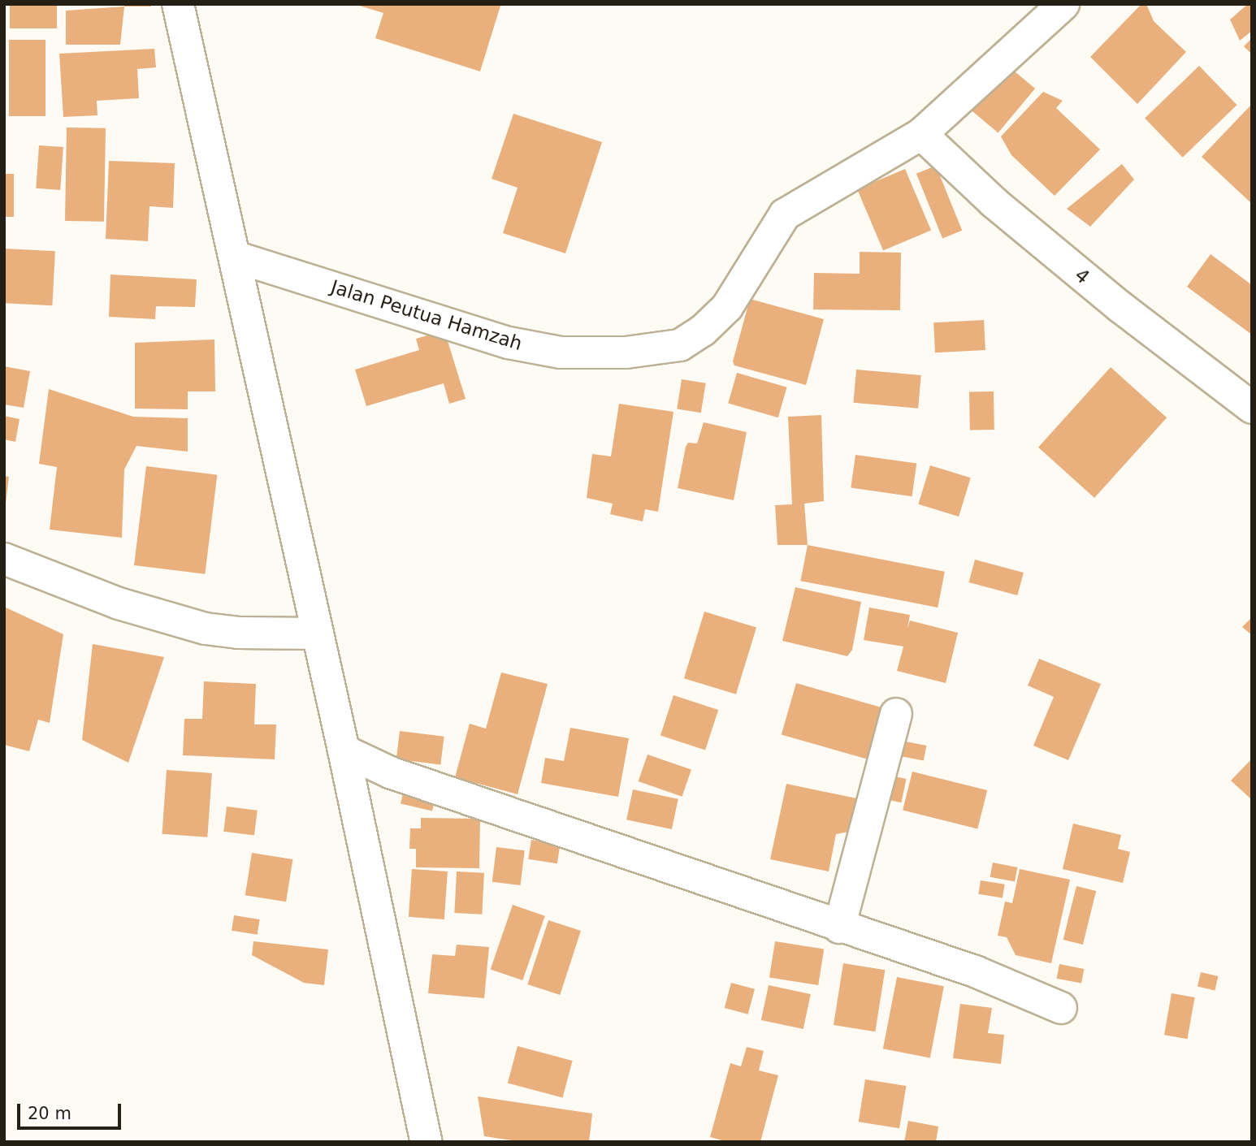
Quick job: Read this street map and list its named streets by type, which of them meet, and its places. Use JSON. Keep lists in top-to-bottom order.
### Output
{
  "streets": {
    "street": ["4", "Jalan Peutua Hamzah"]
  },
  "crossings": [
    ["4", "Jalan Peutua Hamzah"]
  ],
  "scale_bar": "20 m"
}
